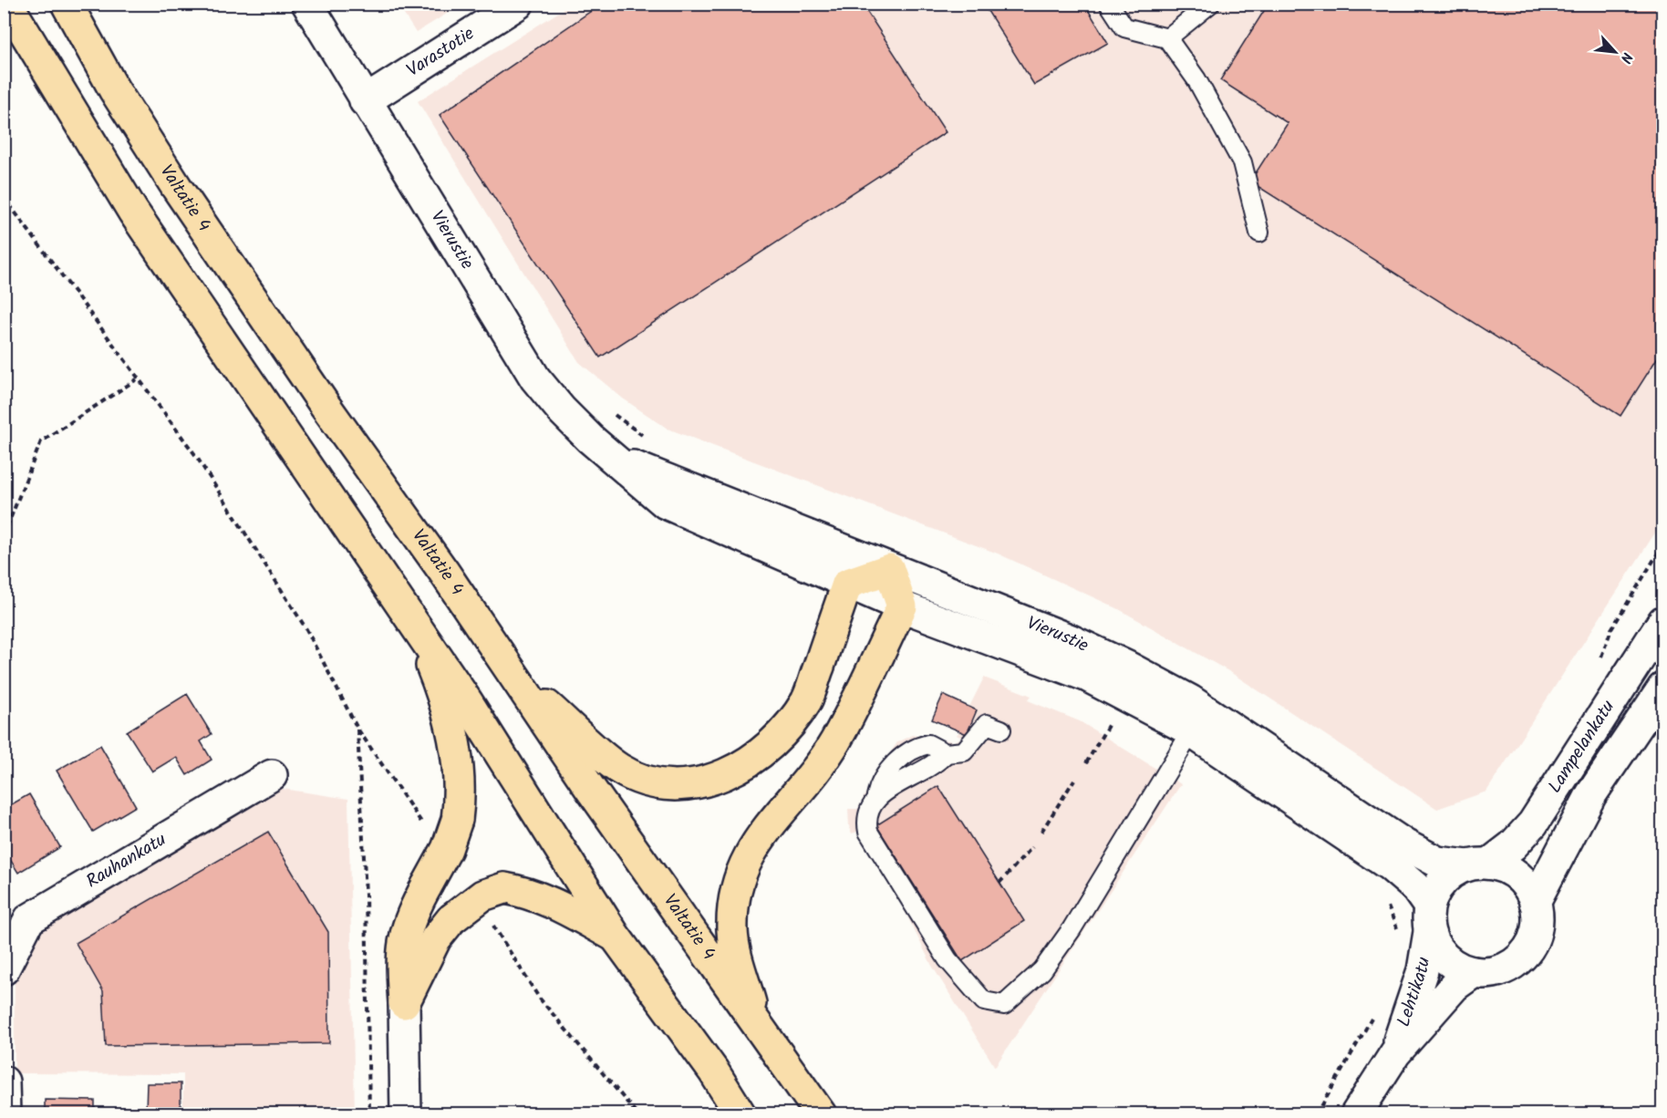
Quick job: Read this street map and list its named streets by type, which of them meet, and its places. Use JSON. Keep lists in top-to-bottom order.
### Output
{
  "streets": {
    "highway": ["Valtatie 4"],
    "street": [
      "Varastotie",
      "Vierustie",
      "Lampelankatu",
      "Rauhankatu",
      "Lehtikatu"
    ]
  },
  "crossings": [
    ["Varastotie", "Vierustie"],
    ["Vierustie", "Lampelankatu"],
    ["Vierustie", "Lehtikatu"],
    ["Lampelankatu", "Lehtikatu"]
  ],
  "north": "bottom right"
}
